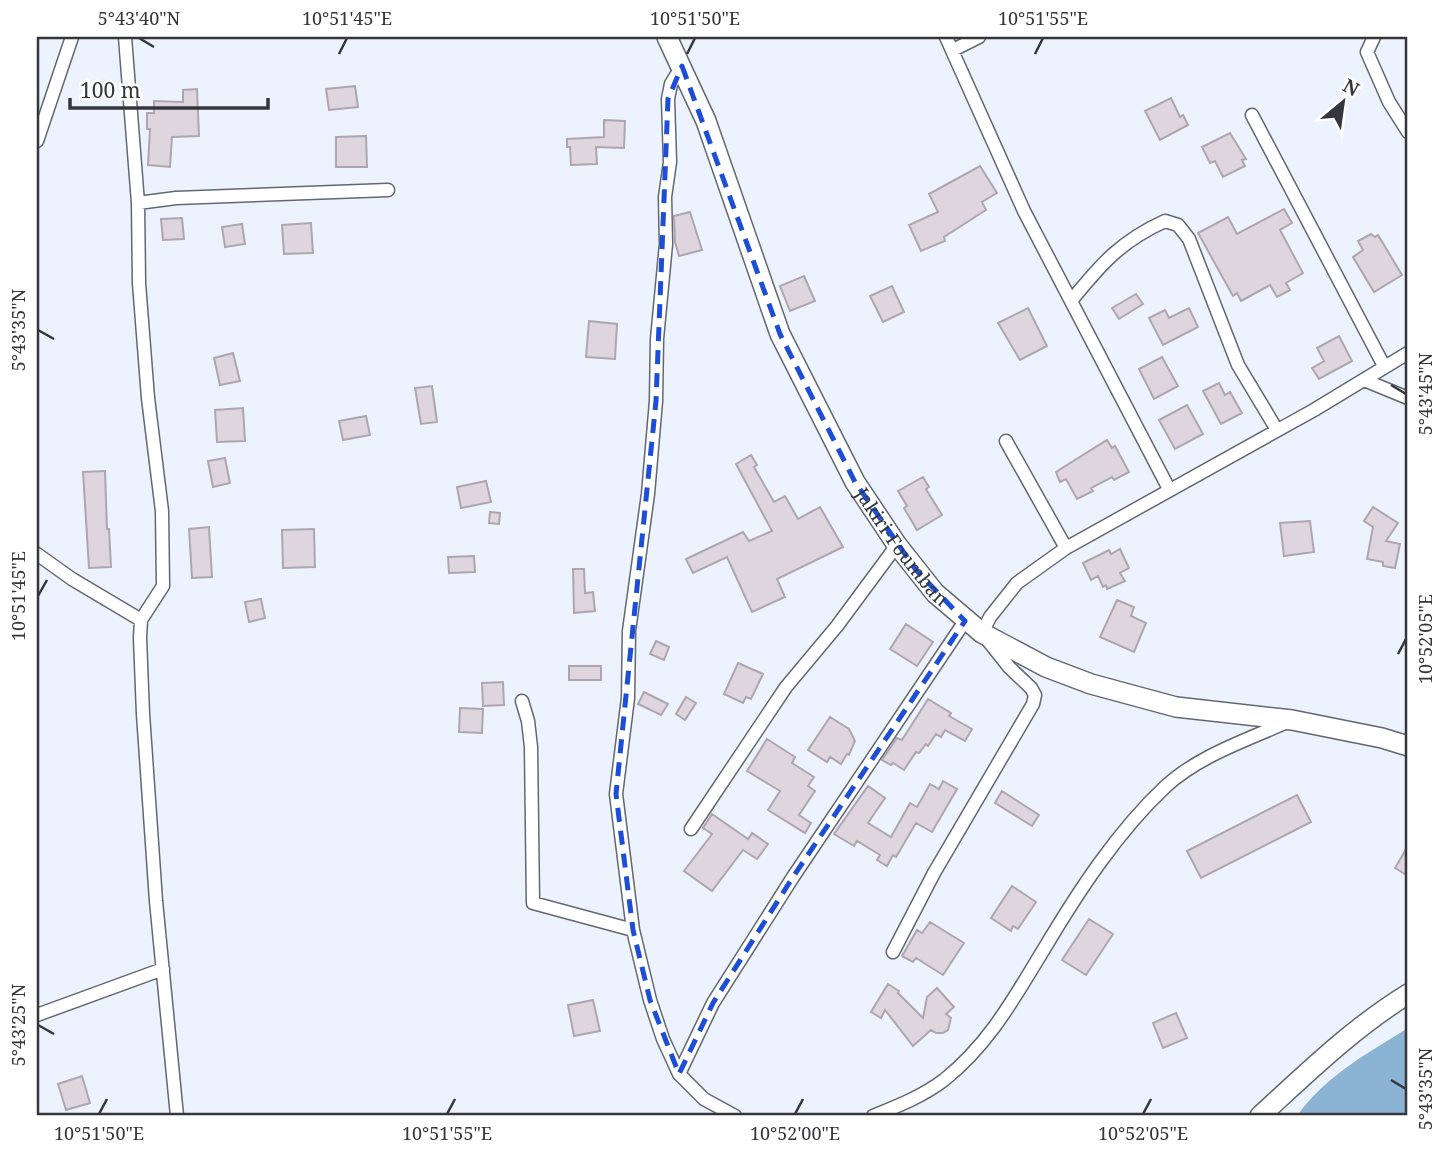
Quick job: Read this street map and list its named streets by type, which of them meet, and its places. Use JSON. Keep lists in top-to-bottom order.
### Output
{
  "streets": {
    "main road": ["Jakiri-Foumban"]
  },
  "scale_bar": "100 m",
  "north": "top right",
  "coordinates": [
    "5°43'40\"N",
    "10°51'45\"E",
    "10°51'50\"E",
    "10°51'55\"E",
    "5°43'35\"N",
    "5°43'45\"N",
    "10°52'05\"E",
    "5°43'25\"N",
    "10°52'00\"E"
  ]
}
